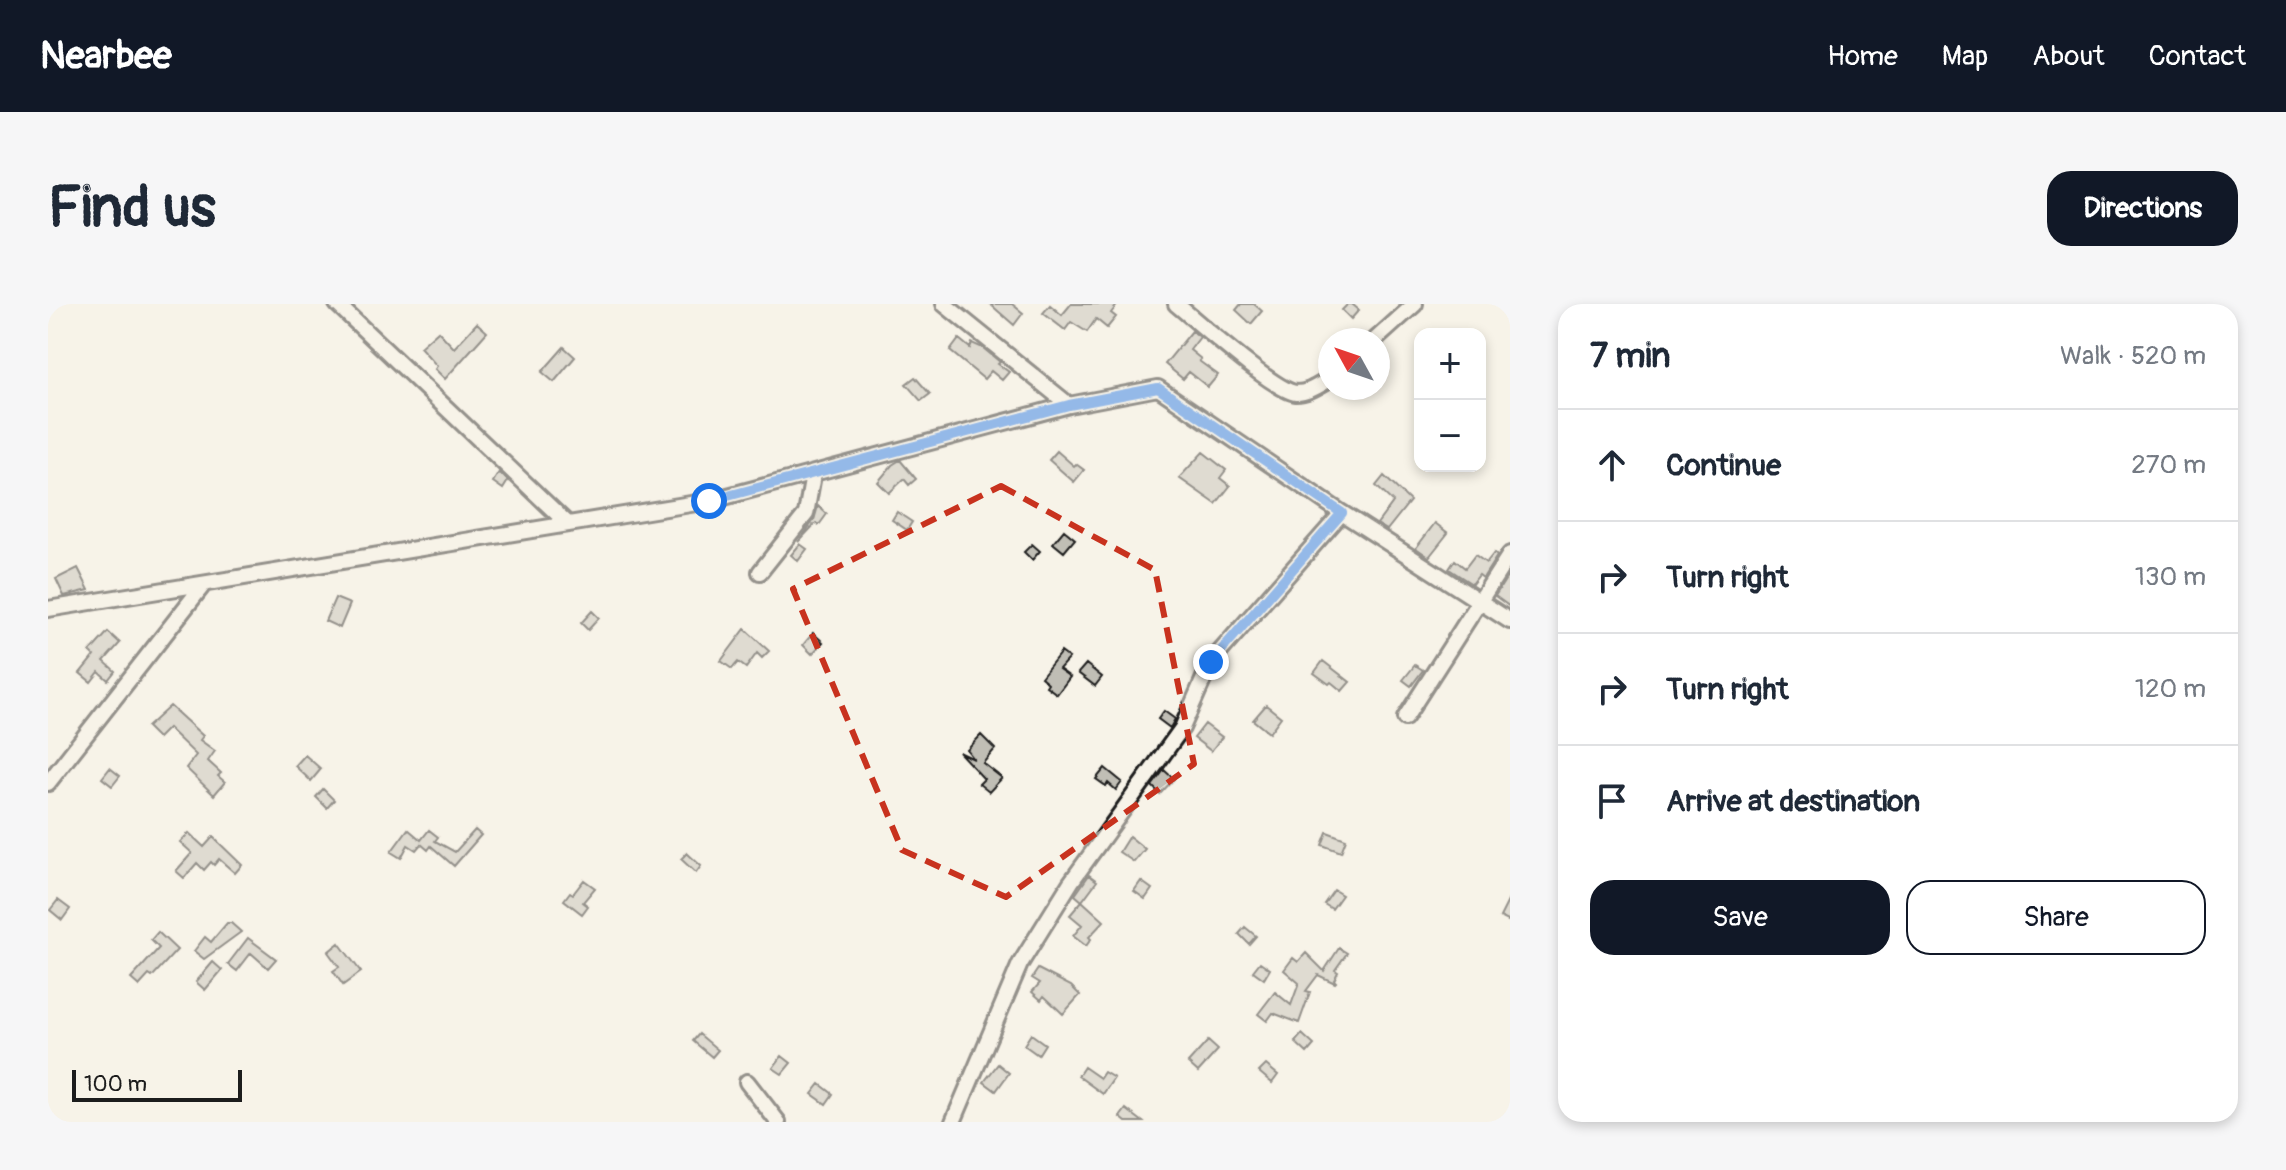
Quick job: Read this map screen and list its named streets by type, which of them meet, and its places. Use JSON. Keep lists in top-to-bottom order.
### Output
{
  "scale_bar": "100 m",
  "north": "top left",
  "page": {
    "header": "Nearbee",
    "nav": [
      "Home",
      "Map",
      "About",
      "Contact"
    ],
    "buttons": [
      "Directions",
      ["Save", "Share"]
    ],
    "title": "Find us",
    "heading": ["7 min", "Walk · 520 m"],
    "map_buttons": ["+", "−"],
    "list": [
      ["Continue", "270 m"],
      ["Turn right", "130 m"],
      ["Turn right", "120 m"],
      "Arrive at destination"
    ],
    "scale": "100 m"
  }
}
